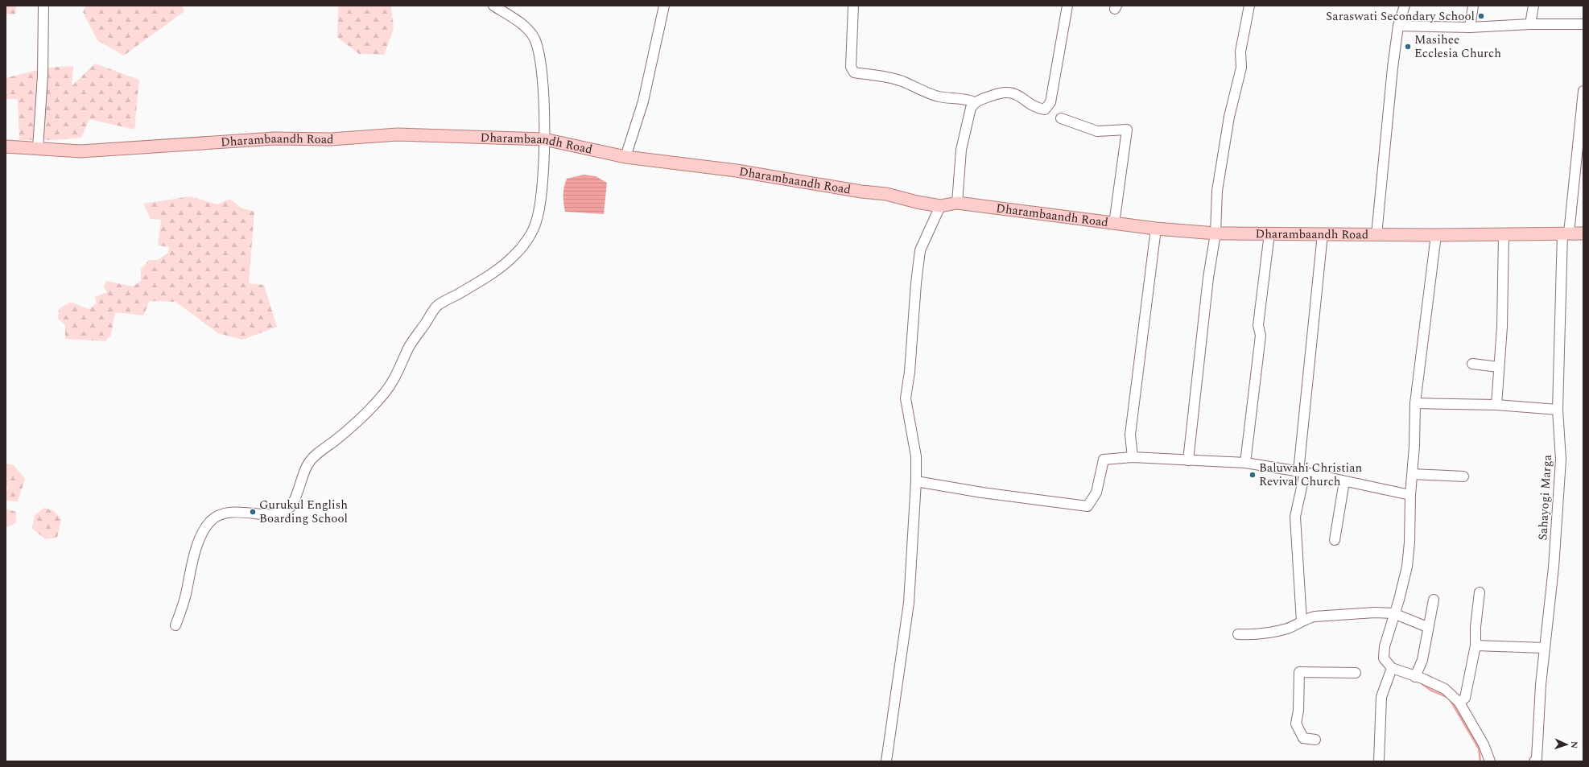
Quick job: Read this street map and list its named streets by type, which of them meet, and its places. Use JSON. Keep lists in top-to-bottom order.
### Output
{
  "streets": {
    "main road": ["Dharambaandh Road"],
    "street": ["Sahayogi Marga"]
  },
  "crossings": [
    ["Dharambaandh Road", "Sahayogi Marga"]
  ],
  "places": [
    "Saraswati Secondary School",
    "Masihee Ecclesia Church",
    "Baluwahi Christian Revival Church",
    "Gurukul English Boarding School"
  ],
  "north": "right"
}
